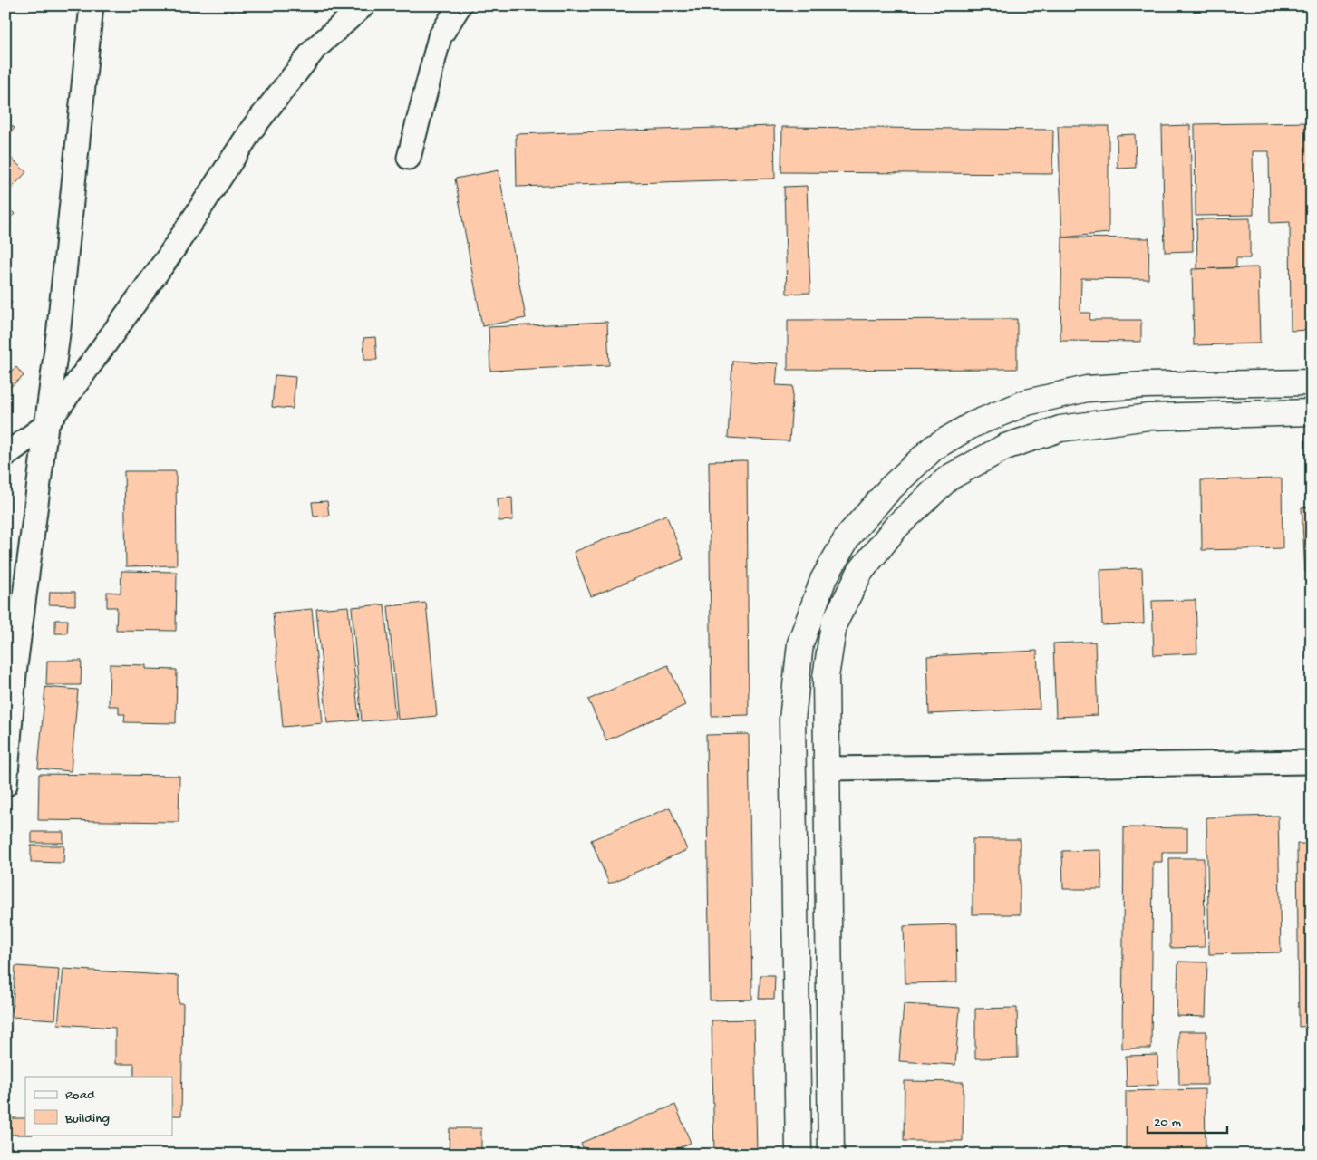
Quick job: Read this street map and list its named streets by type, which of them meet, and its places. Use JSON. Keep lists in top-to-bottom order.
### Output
{
  "legend": ["Road", "Building"],
  "scale_bar": "20 m"
}
